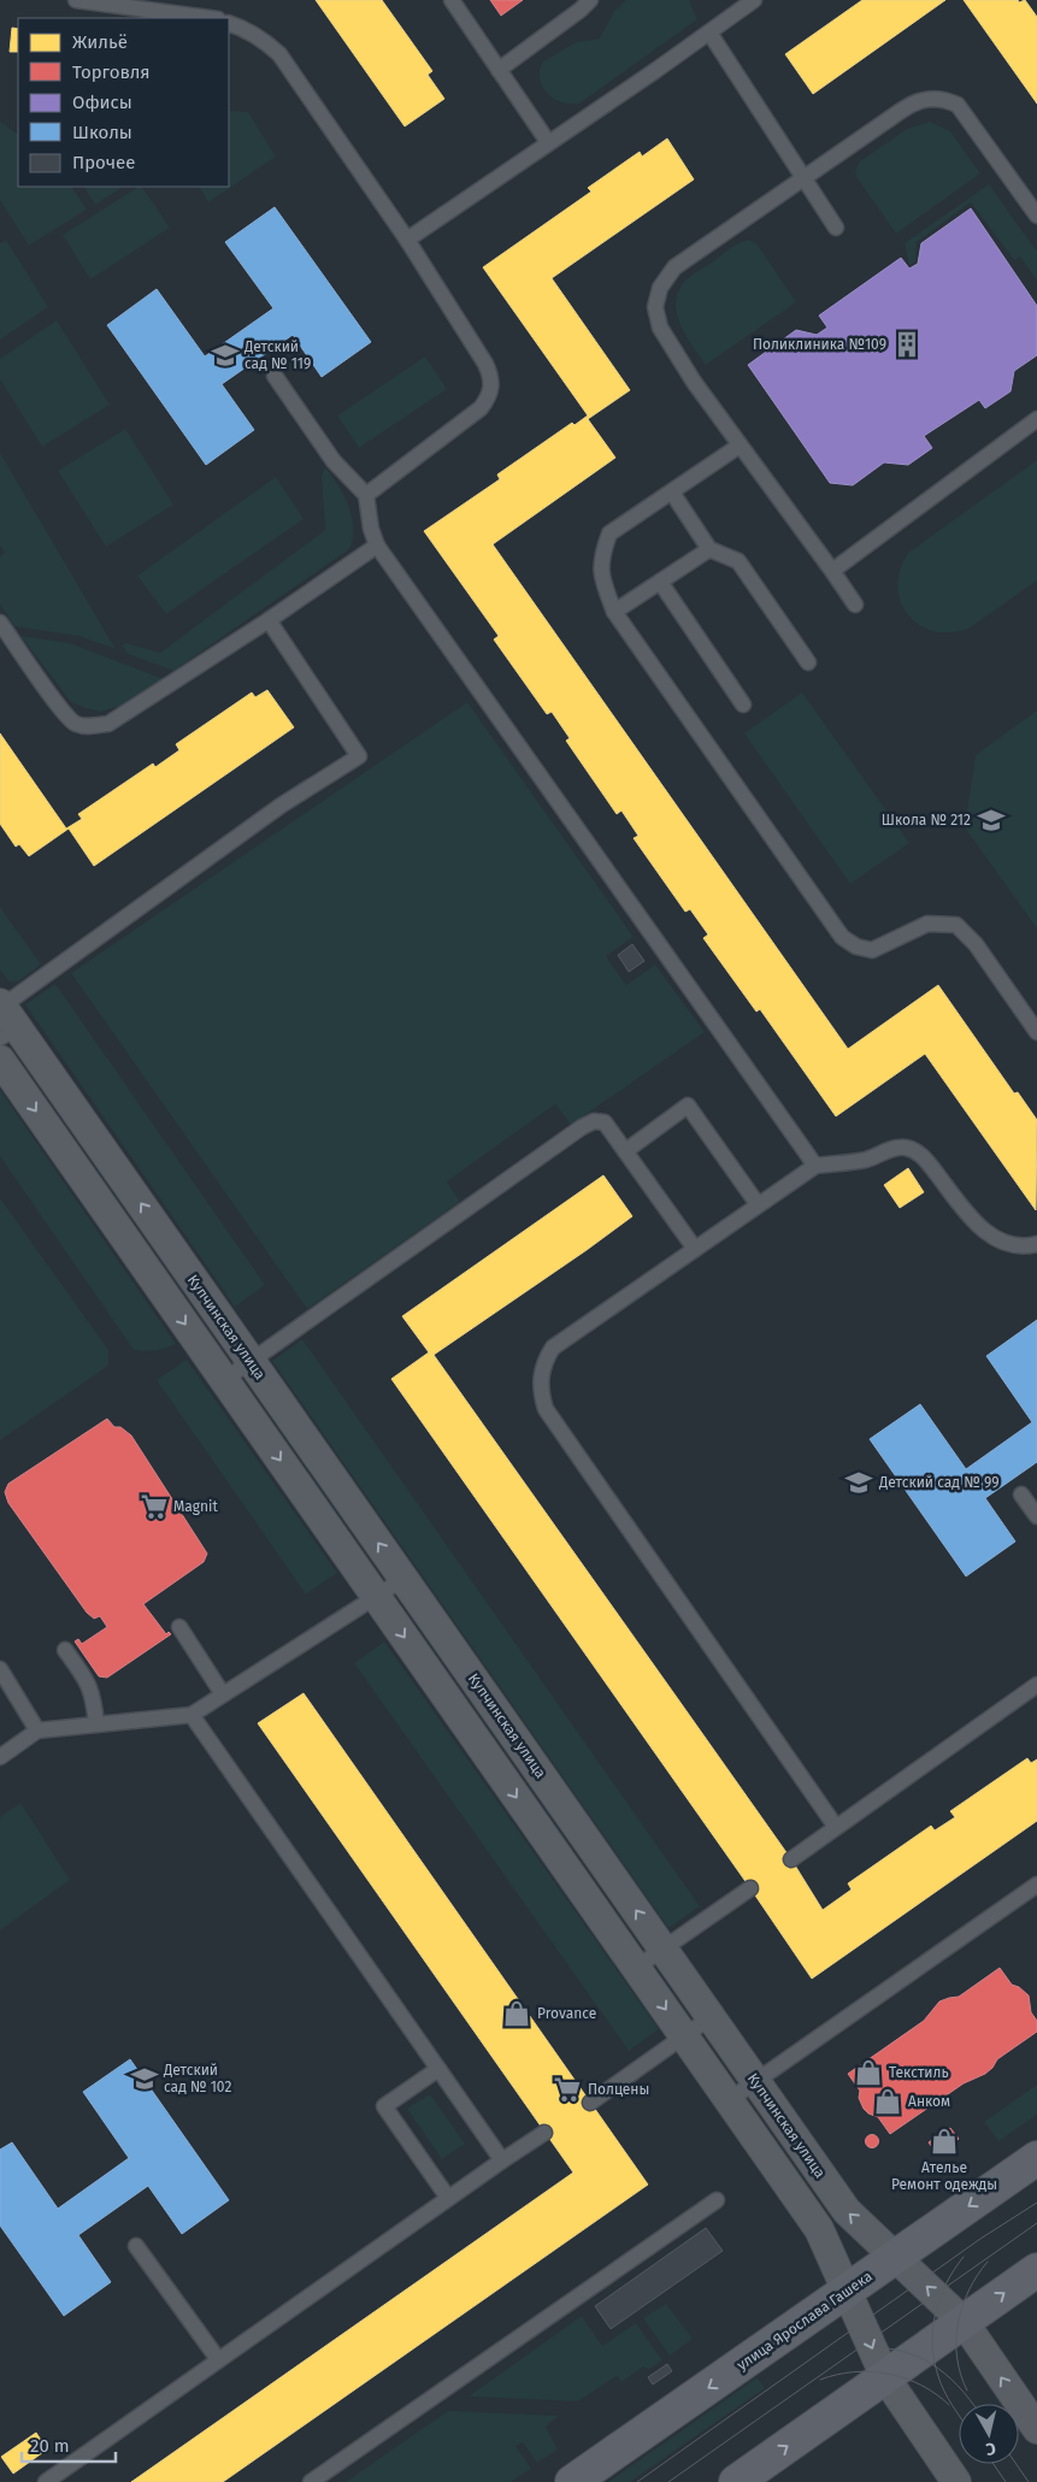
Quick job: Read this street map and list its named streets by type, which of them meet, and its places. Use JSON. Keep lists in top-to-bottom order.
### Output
{
  "streets": {
    "street": ["Купчинская улица", "улица Ярослава Гашека"]
  },
  "crossings": [
    ["Купчинская улица", "улица Ярослава Гашека"]
  ],
  "places": {
    "building": ["Поликлиника №109"],
    "school or university": [
      "Детский сад № 119",
      "Школа № 212",
      "Детский сад № 99",
      "Детский сад № 102"
    ],
    "supermarket": ["Magnit", "Полцены"],
    "shop": [
      "Provance",
      "Текстиль",
      "Анком",
      "Ателье Ремонт одежды"
    ]
  },
  "legend": [
    "Жильё",
    "Торговля",
    "Офисы",
    "Школы",
    "Прочее"
  ],
  "scale_bar": "20 m",
  "north": "bottom"
}
